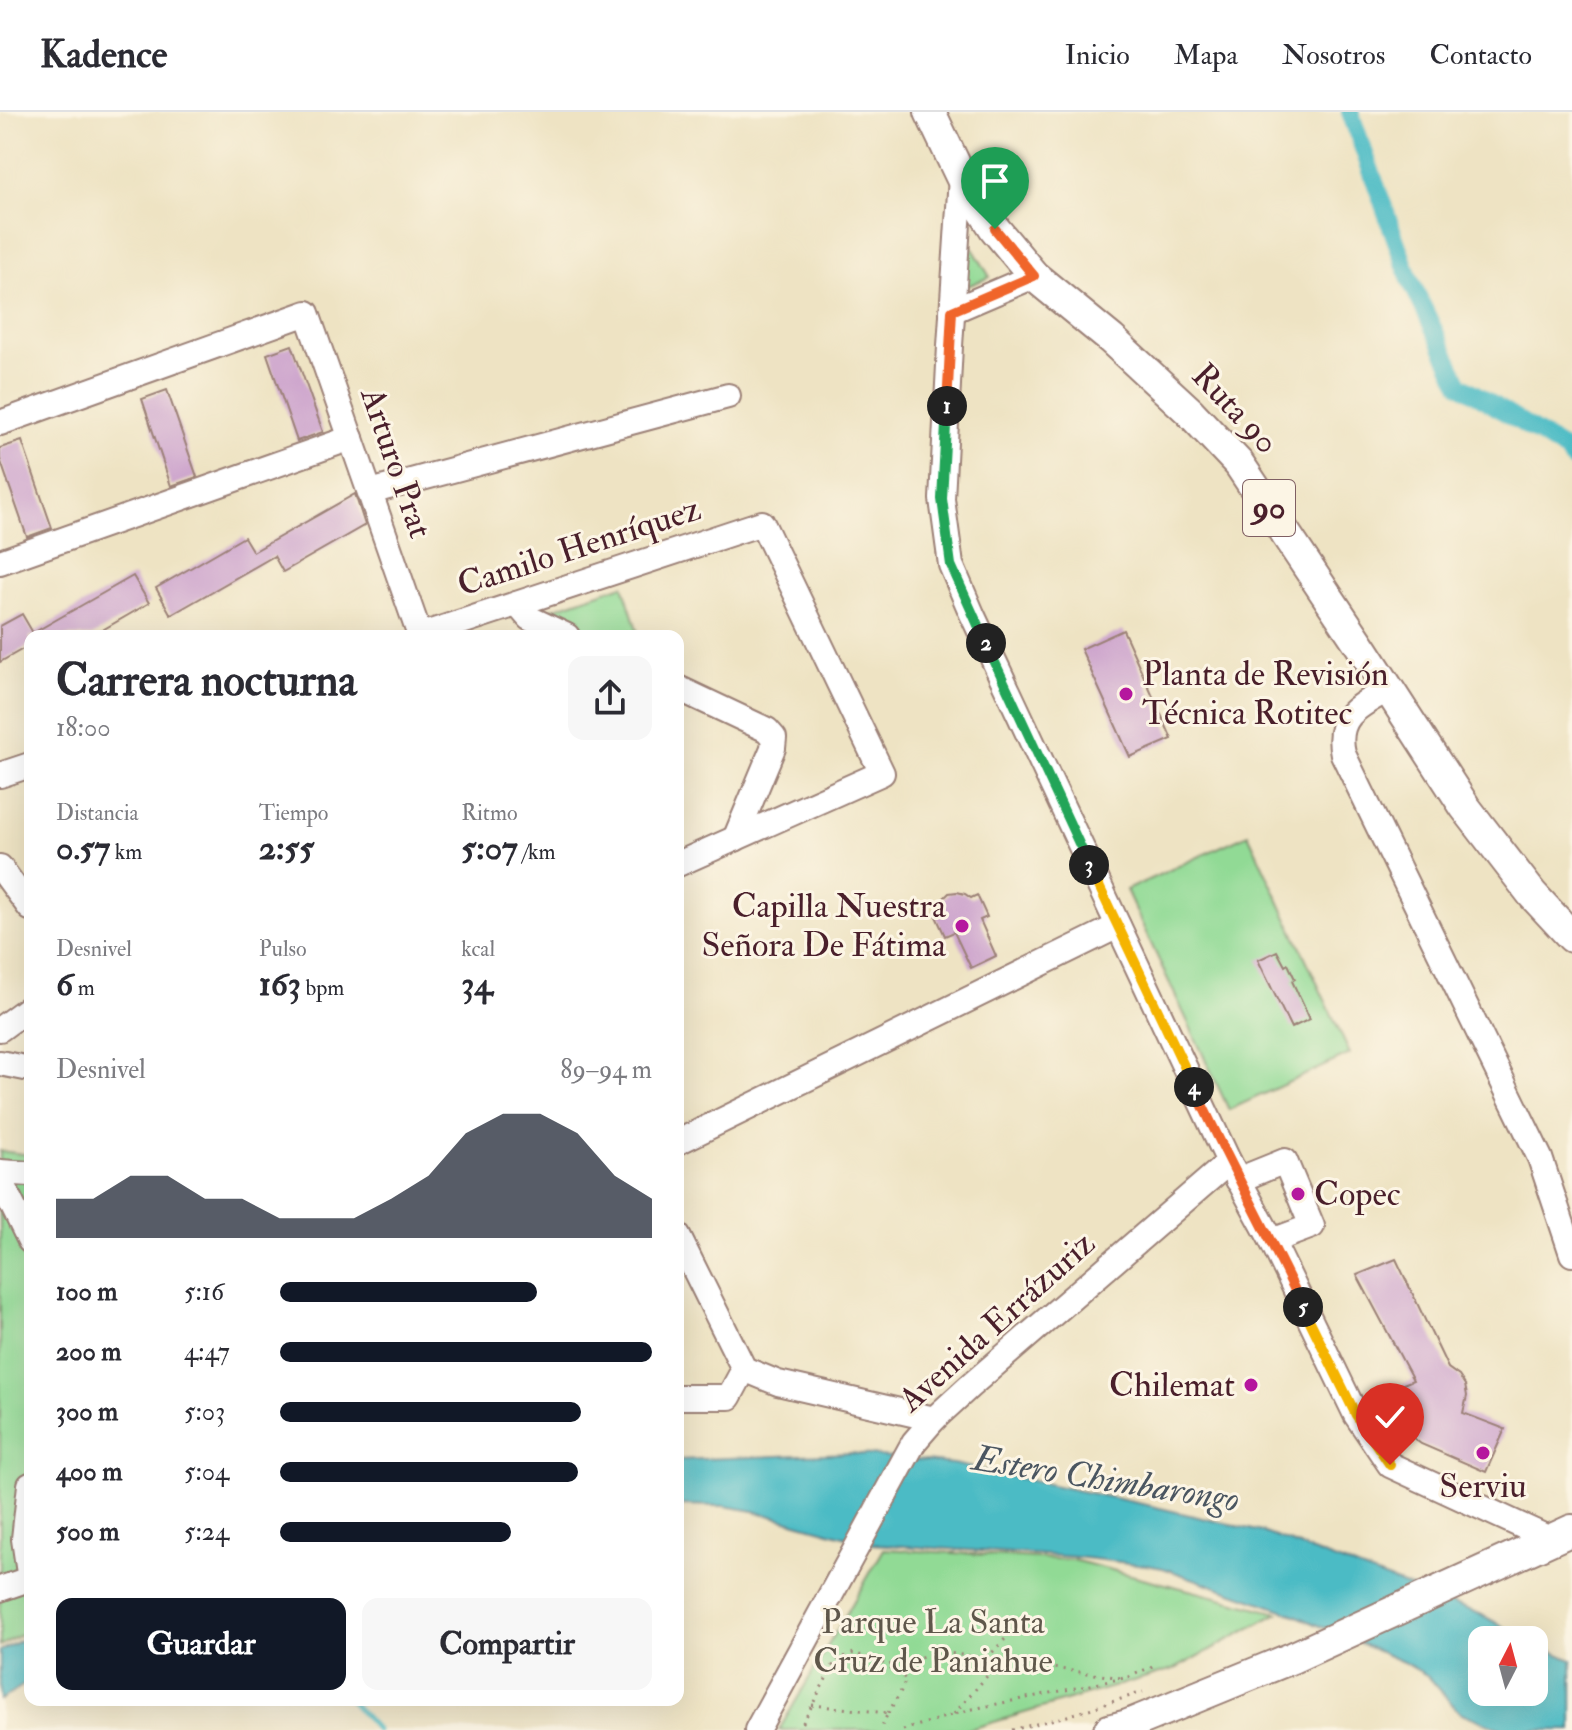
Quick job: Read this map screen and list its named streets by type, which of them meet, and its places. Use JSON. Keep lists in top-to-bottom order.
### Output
{
  "streets": {
    "main road": ["Ruta 90", "90"],
    "street": ["Arturo Prat", "Camilo Henríquez", "Avenida Errázuriz"]
  },
  "water": ["Estero Chimbarongo"],
  "parks": ["Parque La Santa Cruz de Paniahue"],
  "places": [
    "Planta de Revisión Técnica Rotitec",
    "Capilla Nuestra Señora De Fátima",
    "Copec",
    "Chilemat",
    "Serviu"
  ],
  "north": "top",
  "page": {
    "header": "Kadence",
    "nav": [
      "Inicio",
      "Mapa",
      "Nosotros",
      "Contacto"
    ],
    "pins": [
      "1",
      "2",
      "3",
      "4",
      "5"
    ],
    "heading": ["Carrera nocturna", "18:00"],
    "stats": [
      ["Distancia", "0.57 km"],
      ["Tiempo", "2:55"],
      ["Ritmo", "5:07 /km"],
      ["Desnivel", "6 m"],
      ["Pulso", "163 bpm"],
      ["kcal", "34"]
    ],
    "chart": ["Desnivel", "89–94 m"],
    "list": [
      {
        "name": "100 m",
        "note": "5:16"
      },
      {
        "name": "200 m",
        "note": "4:47"
      },
      {
        "name": "300 m",
        "note": "5:03"
      },
      {
        "name": "400 m",
        "note": "5:04"
      },
      {
        "name": "500 m",
        "note": "5:24"
      }
    ],
    "buttons": ["Guardar", "Compartir"]
  }
}
